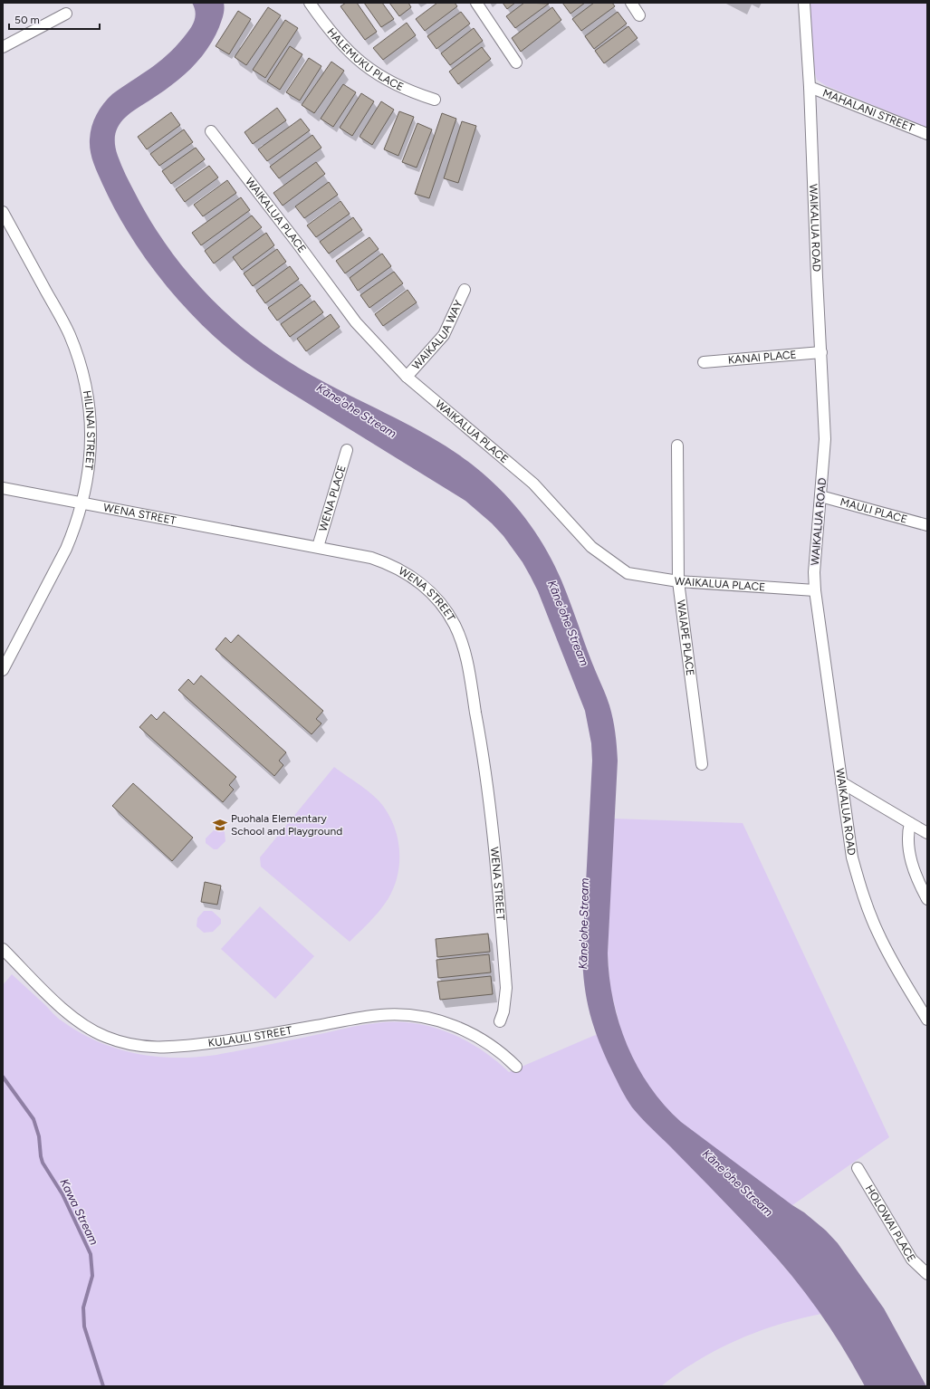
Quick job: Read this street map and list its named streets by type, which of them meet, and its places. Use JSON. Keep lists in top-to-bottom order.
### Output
{
  "streets": {
    "street": [
      "HALEMUKU PLACE",
      "MAHALANI STREET",
      "WAIKALUA PLACE",
      "WAIKALUA ROAD",
      "WAIKALUA WAY",
      "KANAI PLACE",
      "HILINAI STREET",
      "WENA PLACE",
      "MAULI PLACE",
      "WENA STREET",
      "WAIAPE PLACE",
      "KULAULI STREET",
      "HOLOWAI PLACE"
    ]
  },
  "crossings": [
    ["MAHALANI STREET", "WAIKALUA ROAD"],
    ["WAIKALUA PLACE", "WAIKALUA ROAD"],
    ["WAIKALUA PLACE", "WAIKALUA WAY"],
    ["WAIKALUA PLACE", "WAIAPE PLACE"],
    ["WAIKALUA ROAD", "KANAI PLACE"],
    ["WAIKALUA ROAD", "MAULI PLACE"],
    ["HILINAI STREET", "WENA STREET"],
    ["WENA PLACE", "WENA STREET"]
  ],
  "water": ["Kāne'ohe Stream", "Kawa Stream"],
  "places": {
    "school or university": ["Puohala Elementary School and Playground"]
  },
  "scale_bar": "50 m"
}
